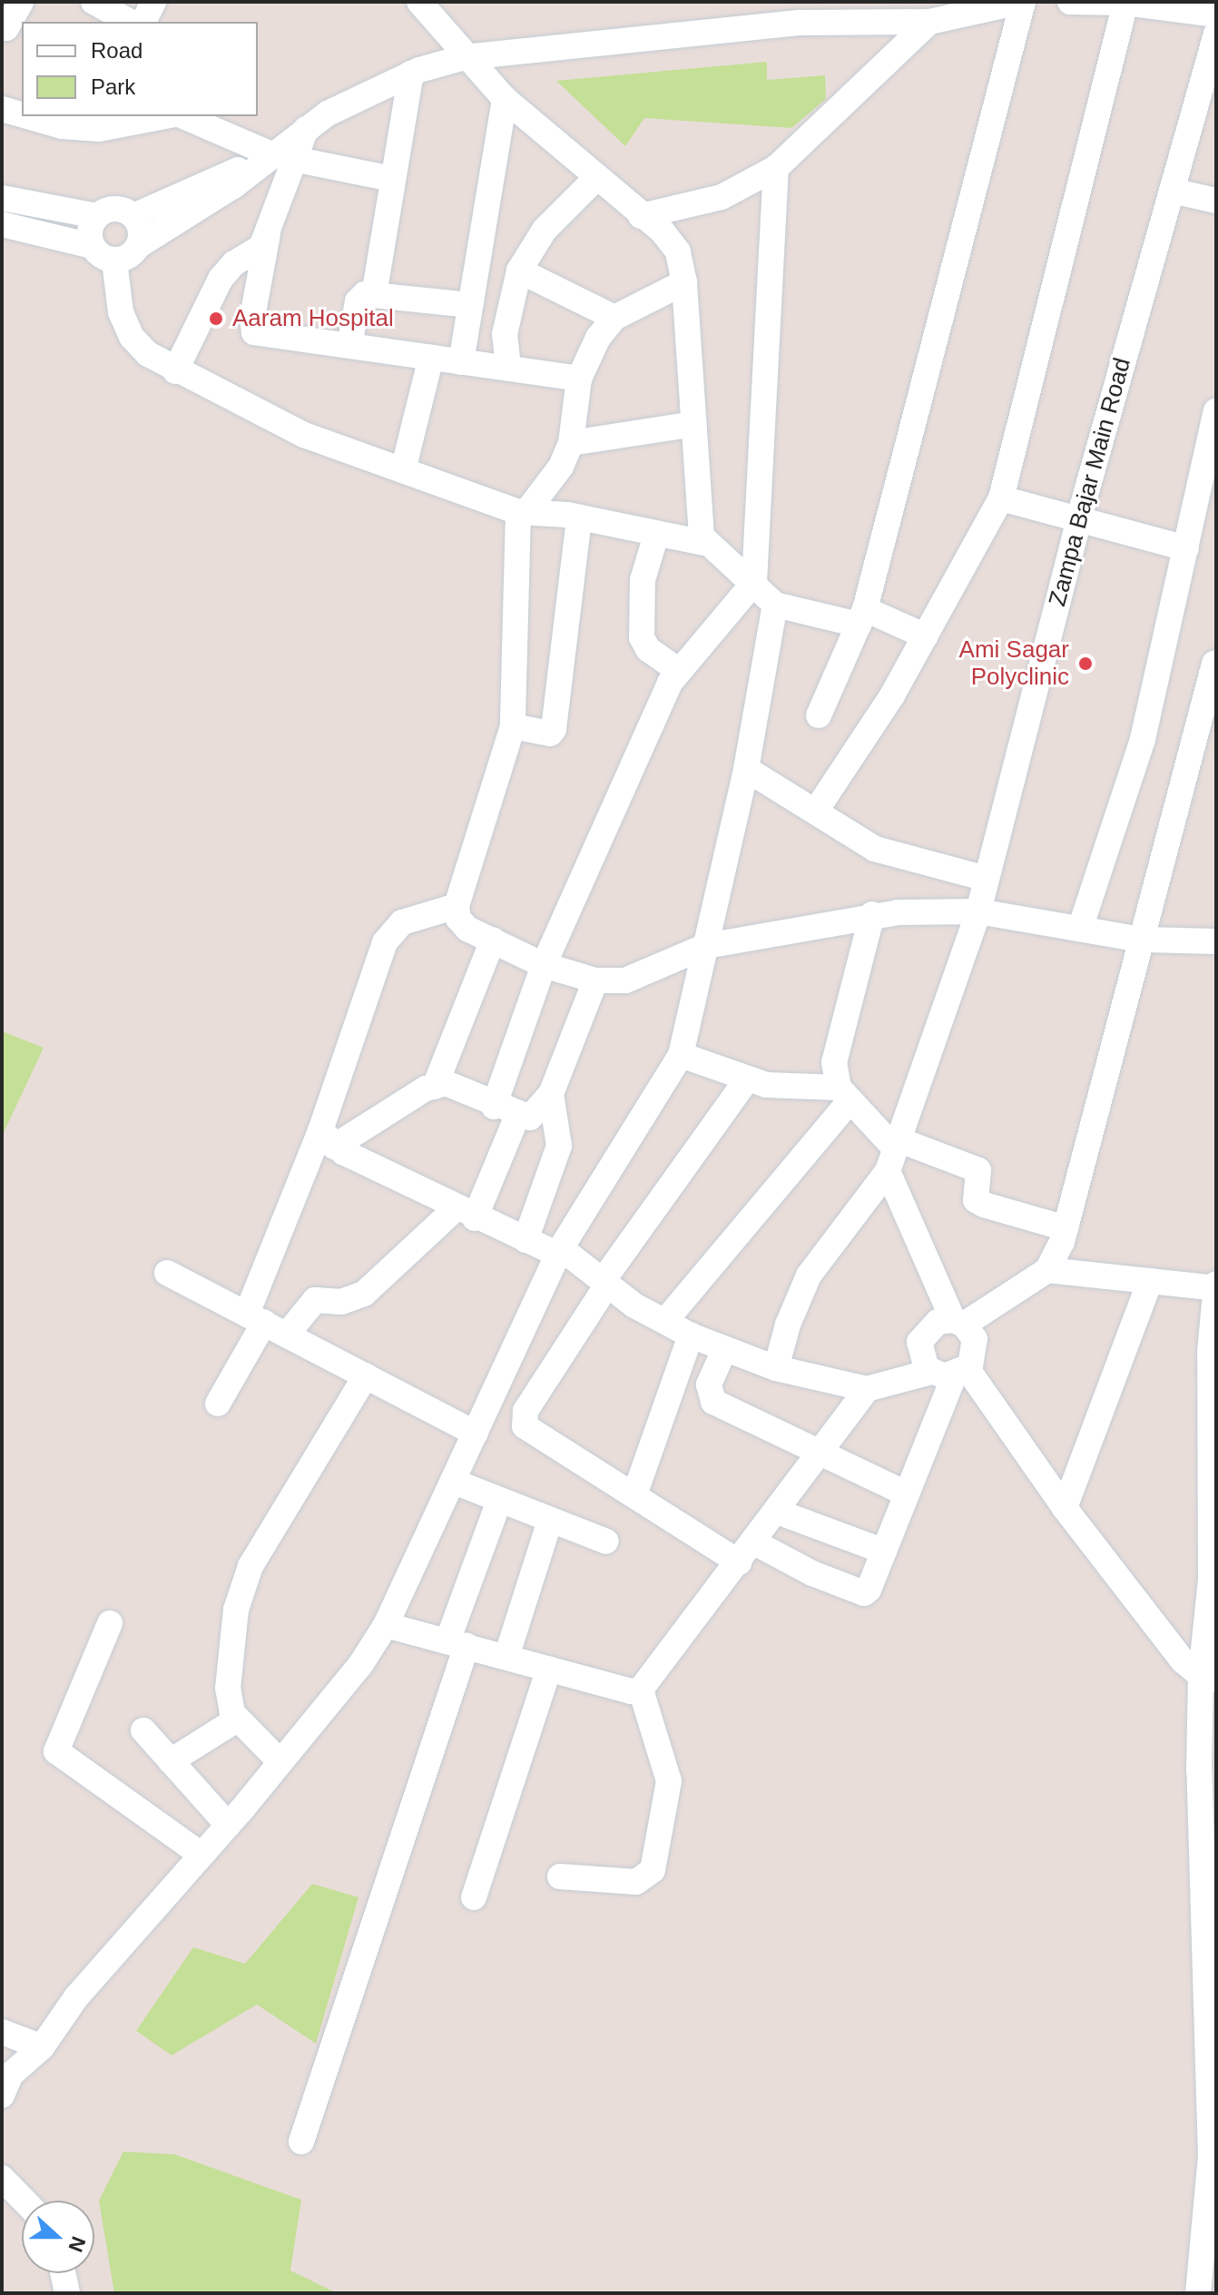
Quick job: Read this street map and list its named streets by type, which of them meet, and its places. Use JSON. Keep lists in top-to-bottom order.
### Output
{
  "streets": {
    "street": ["Zampa Bajar Main Road"]
  },
  "places": ["Aaram Hospital", "Ami Sagar Polyclinic"],
  "legend": ["Road", "Park"],
  "north": "right"
}
